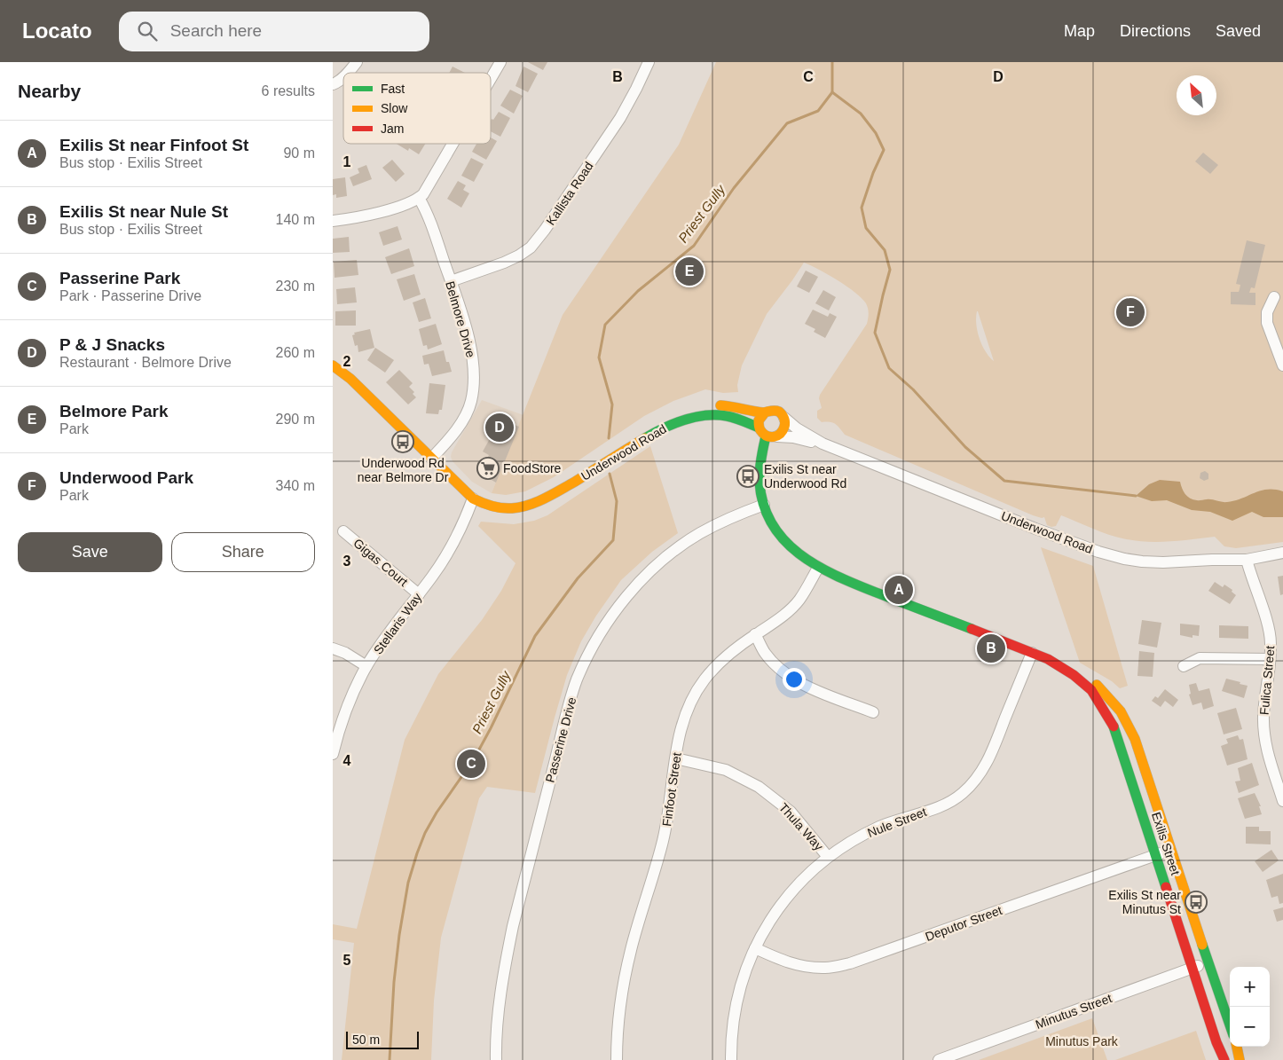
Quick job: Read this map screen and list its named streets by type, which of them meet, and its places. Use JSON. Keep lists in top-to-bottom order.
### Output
{
  "streets": {
    "street": [
      "Kallista Road",
      "Belmore Drive",
      "Underwood Road",
      "Gigas Court",
      "Stellaris Way",
      "Fulica Street",
      "Passerine Drive",
      "Finfoot Street",
      "Nule Street",
      "Thula Way",
      "Exilis Street",
      "Deputor Street",
      "Minutus Street"
    ]
  },
  "crossings": [
    ["Kallista Road", "Belmore Drive"],
    ["Belmore Drive", "Underwood Road"],
    ["Underwood Road", "Stellaris Way"],
    ["Underwood Road", "Fulica Street"],
    ["Underwood Road", "Exilis Street"],
    ["Gigas Court", "Stellaris Way"],
    ["Passerine Drive", "Exilis Street"],
    ["Finfoot Street", "Thula Way"],
    ["Finfoot Street", "Exilis Street"],
    ["Nule Street", "Thula Way"],
    ["Nule Street", "Exilis Street"],
    ["Nule Street", "Deputor Street"],
    ["Exilis Street", "Deputor Street"],
    ["Exilis Street", "Minutus Street"]
  ],
  "water": ["Priest Gully"],
  "parks": ["Minutus Park"],
  "places": {
    "bus stop": ["Underwood Rd near Belmore Dr", "Exilis St near Underwood Rd", "Exilis St near Minutus St"],
    "supermarket": ["FoodStore"]
  },
  "legend": ["Fast", "Slow", "Jam"],
  "scale_bar": "50 m",
  "north": "top left",
  "page": {
    "header": "Locato",
    "search": "Search here",
    "nav": ["Map", "Directions", "Saved"],
    "heading": ["Nearby", "6 results"],
    "list": [
      {
        "mark": "A",
        "name": "Exilis St near Finfoot St",
        "note": "Bus stop · Exilis Street",
        "value": "90 m"
      },
      {
        "mark": "B",
        "name": "Exilis St near Nule St",
        "note": "Bus stop · Exilis Street",
        "value": "140 m"
      },
      {
        "mark": "C",
        "name": "Passerine Park",
        "note": "Park · Passerine Drive",
        "value": "230 m"
      },
      {
        "mark": "D",
        "name": "P & J Snacks",
        "note": "Restaurant · Belmore Drive",
        "value": "260 m"
      },
      {
        "mark": "E",
        "name": "Belmore Park",
        "note": "Park",
        "value": "290 m"
      },
      {
        "mark": "F",
        "name": "Underwood Park",
        "note": "Park",
        "value": "340 m"
      }
    ],
    "pins": [
      "E",
      "F",
      "D",
      "A",
      "B",
      "C"
    ],
    "buttons": ["Save", "Share"],
    "map_buttons": ["+", "−"],
    "scale": "50 m"
  },
  "grid": {
    "columns": ["B", "C", "D"],
    "rows": [
      "1",
      "2",
      "3",
      "4",
      "5"
    ]
  }
}
